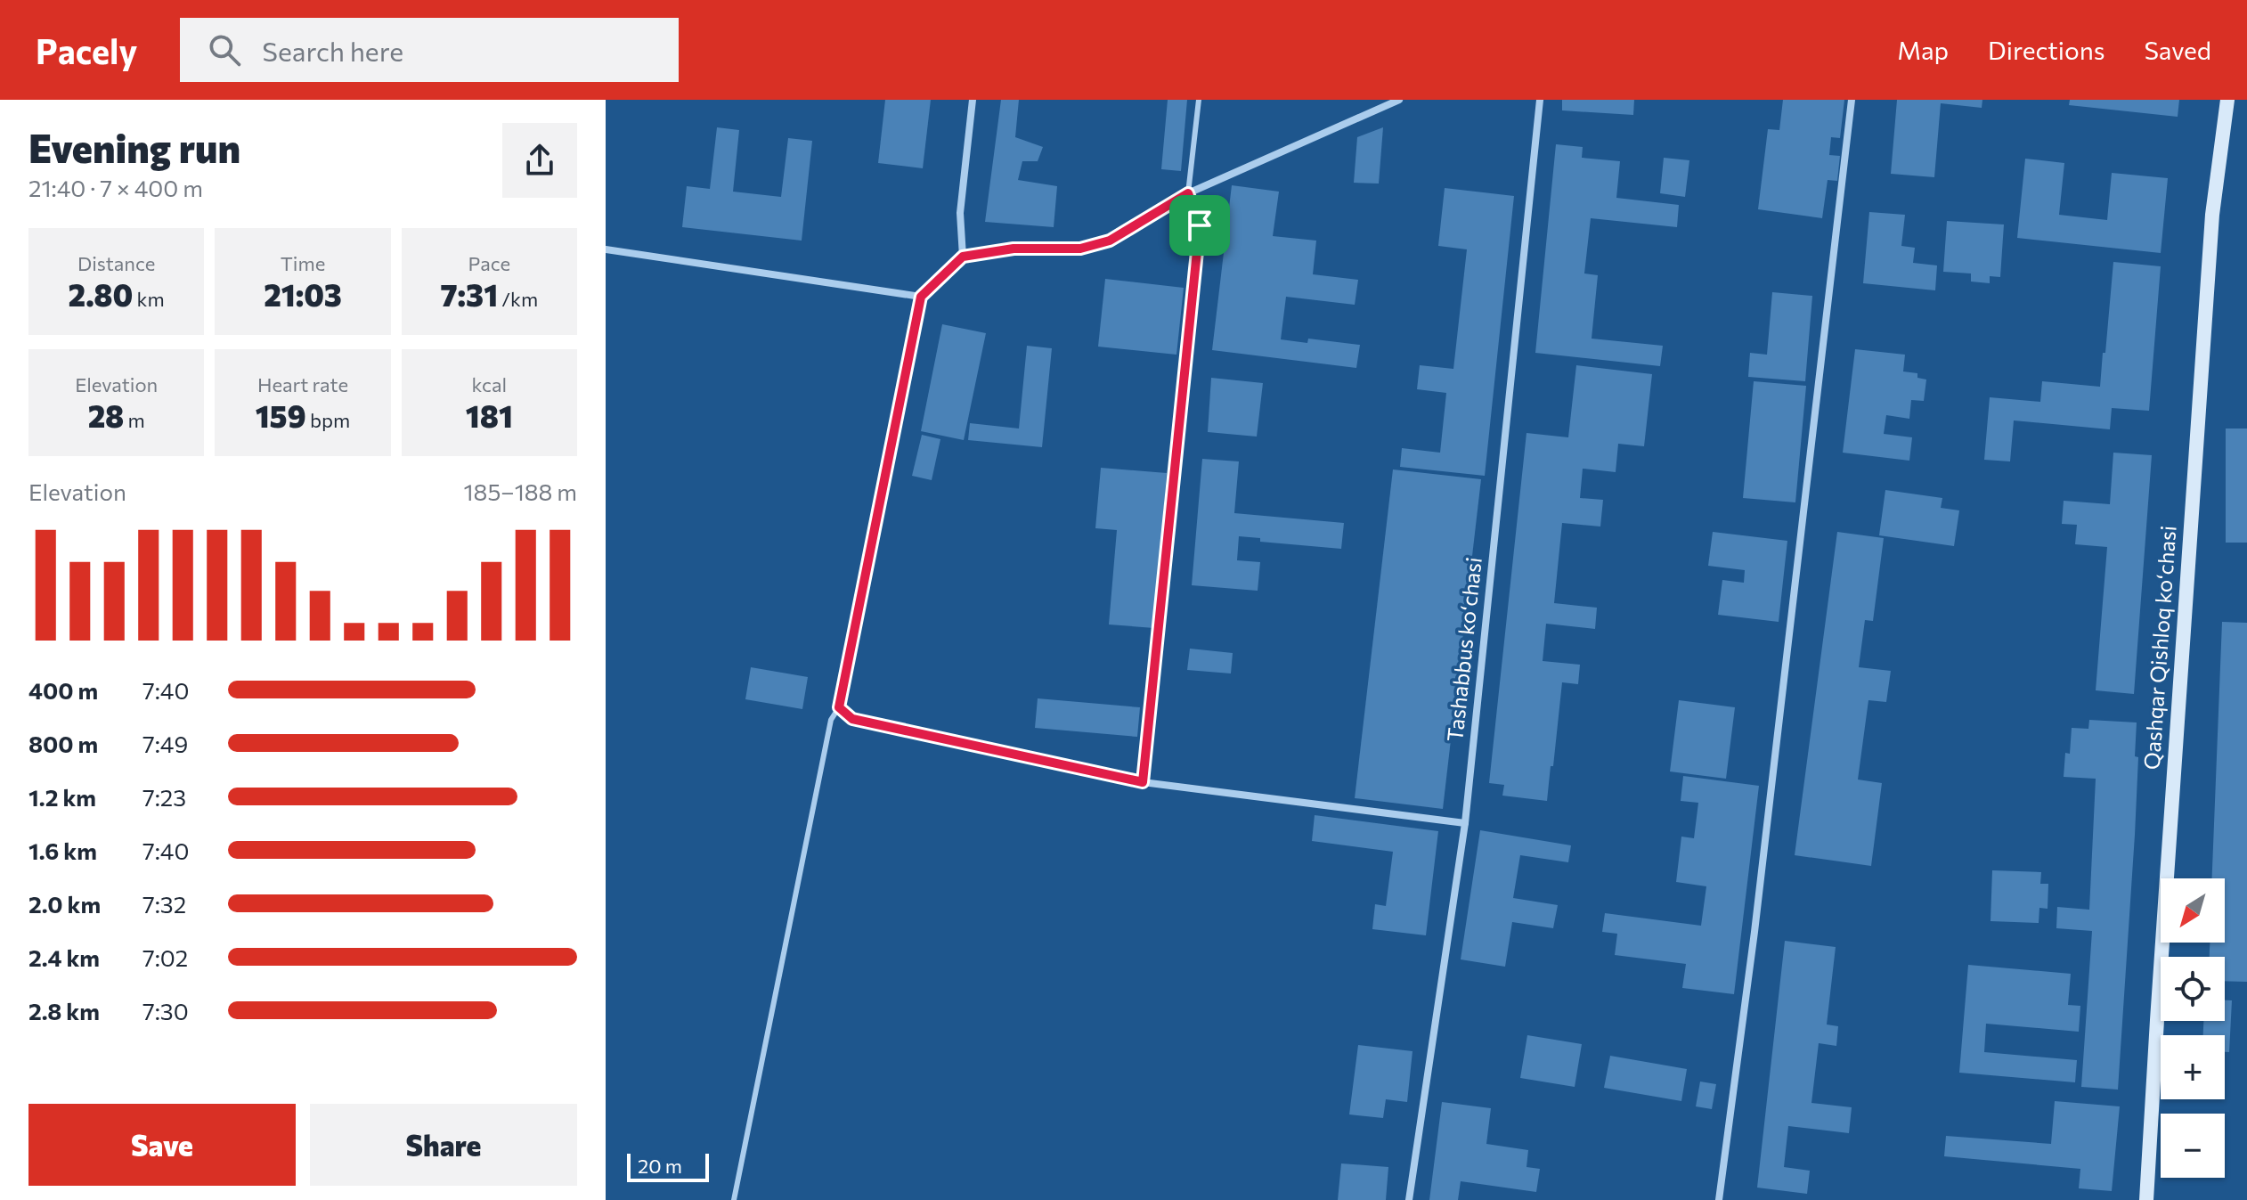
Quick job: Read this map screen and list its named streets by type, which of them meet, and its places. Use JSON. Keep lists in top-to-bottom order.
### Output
{
  "streets": {
    "main road": ["Qashqar Qishloq koʻchasi"],
    "street": ["Tashabbus koʻchasi"]
  },
  "scale_bar": "20 m",
  "north": "bottom left",
  "page": {
    "header": "Pacely",
    "search": "Search here",
    "nav": ["Map", "Directions", "Saved"],
    "heading": ["Evening run", "21:40 · 7 × 400 m"],
    "stats": [
      ["Distance", "2.80 km"],
      ["Time", "21:03"],
      ["Pace", "7:31 /km"],
      ["Elevation", "28 m"],
      ["Heart rate", "159 bpm"],
      ["kcal", "181"]
    ],
    "chart": ["Elevation", "185–188 m"],
    "list": [
      {
        "name": "400 m",
        "note": "7:40"
      },
      {
        "name": "800 m",
        "note": "7:49"
      },
      {
        "name": "1.2 km",
        "note": "7:23"
      },
      {
        "name": "1.6 km",
        "note": "7:40"
      },
      {
        "name": "2.0 km",
        "note": "7:32"
      },
      {
        "name": "2.4 km",
        "note": "7:02"
      },
      {
        "name": "2.8 km",
        "note": "7:30"
      }
    ],
    "map_buttons": ["+", "−"],
    "buttons": ["Save", "Share"],
    "scale": "20 m"
  }
}
